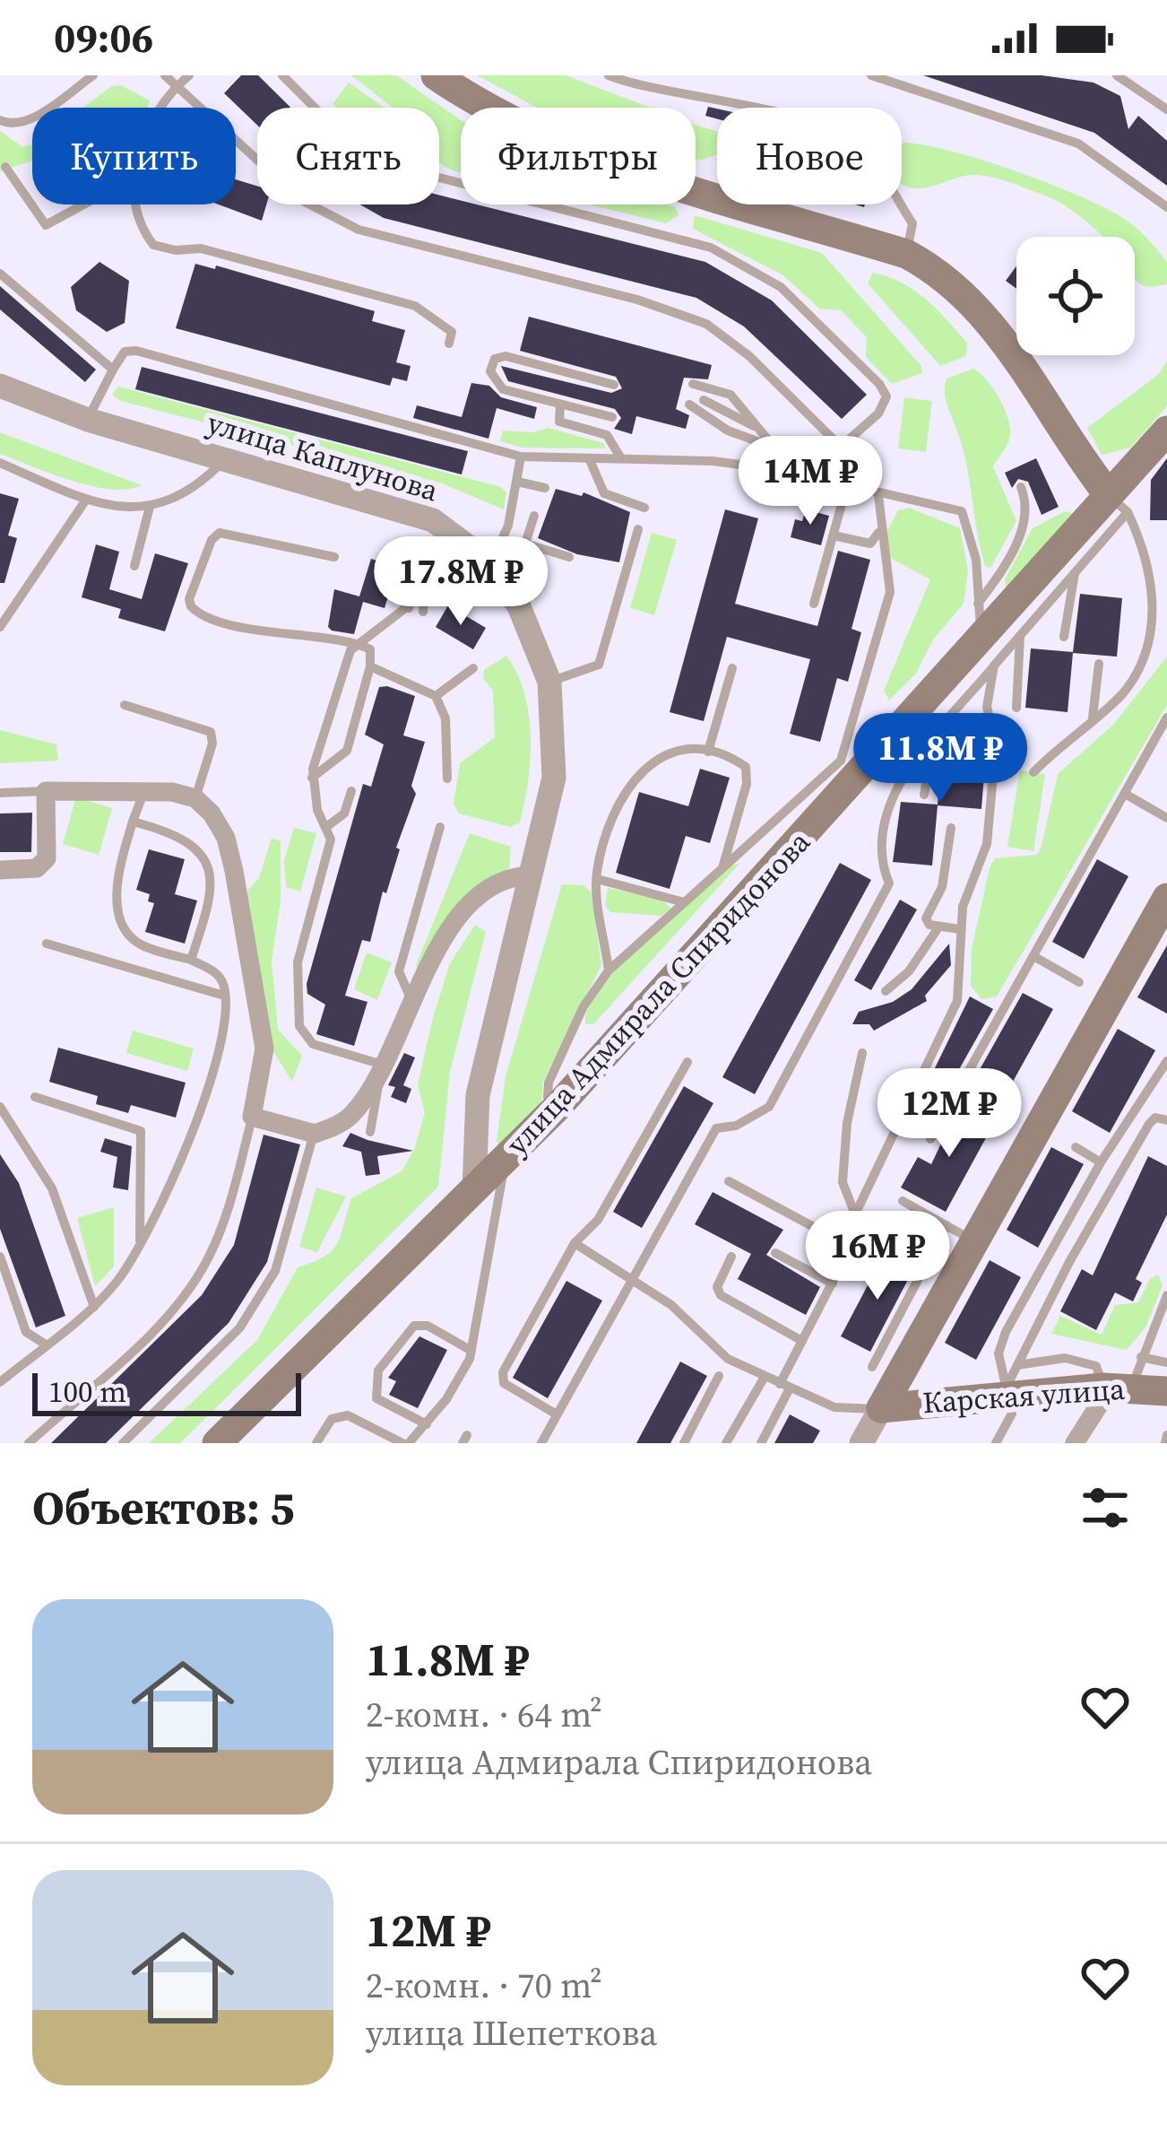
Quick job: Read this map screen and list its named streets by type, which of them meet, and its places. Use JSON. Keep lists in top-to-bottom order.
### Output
{
  "streets": {
    "main road": ["улица Адмирала Спиридонова", "Карская улица"],
    "street": ["улица Каплунова"]
  },
  "crossings": [
    ["улица Каплунова", "улица Адмирала Спиридонова"]
  ],
  "scale_bar": "100 m",
  "page": {
    "status": "09:06",
    "chip": [
      "Купить",
      "Снять",
      "Фильтры",
      "Новое"
    ],
    "price": [
      "14M ₽",
      "17.8M ₽",
      "11.8M ₽",
      "12M ₽",
      "16M ₽"
    ],
    "scale": "100 m",
    "heading": "Объектов: 5",
    "list": [
      {
        "name": "11.8M ₽",
        "note": "2-комн. · 64 m² · улица Адмирала Спиридонова"
      },
      {
        "name": "12M ₽",
        "note": "2-комн. · 70 m² · улица Шепеткова"
      }
    ]
  }
}
